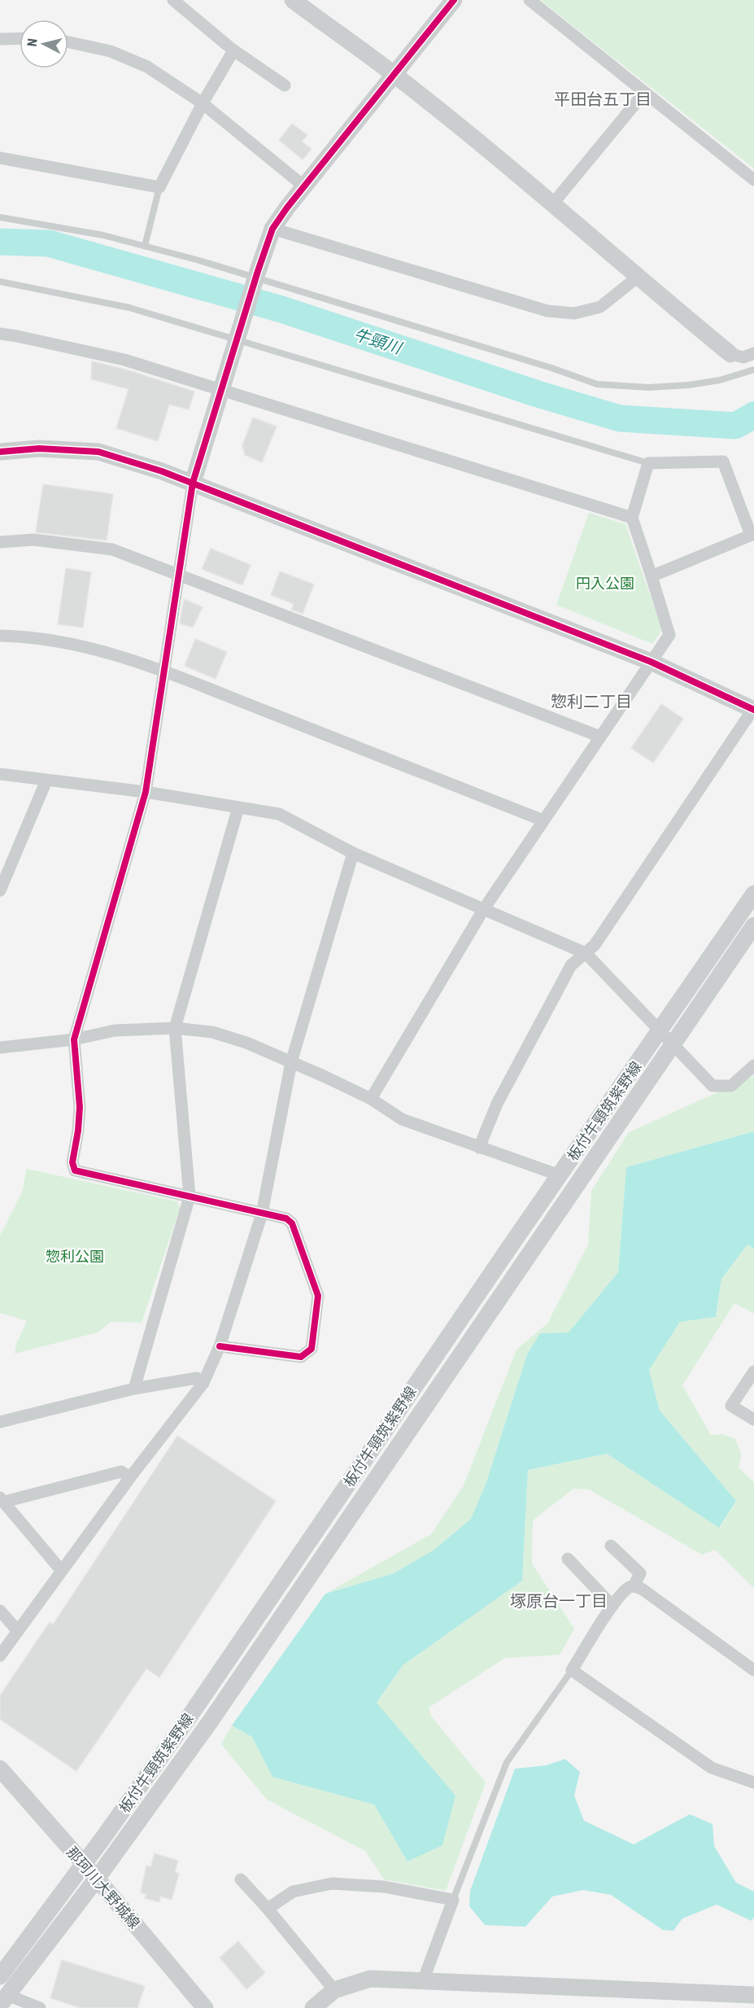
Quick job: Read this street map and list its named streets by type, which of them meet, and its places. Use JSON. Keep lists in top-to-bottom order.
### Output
{
  "streets": {
    "main road": ["板付牛頸筑紫野線", "那珂川大野城線"]
  },
  "crossings": [
    ["板付牛頸筑紫野線", "那珂川大野城線"]
  ],
  "districts": ["平田台五丁目", "惣利二丁目", "塚原台一丁目"],
  "water": ["牛頸川"],
  "parks": ["円入公園", "惣利公園"],
  "north": "left"
}
